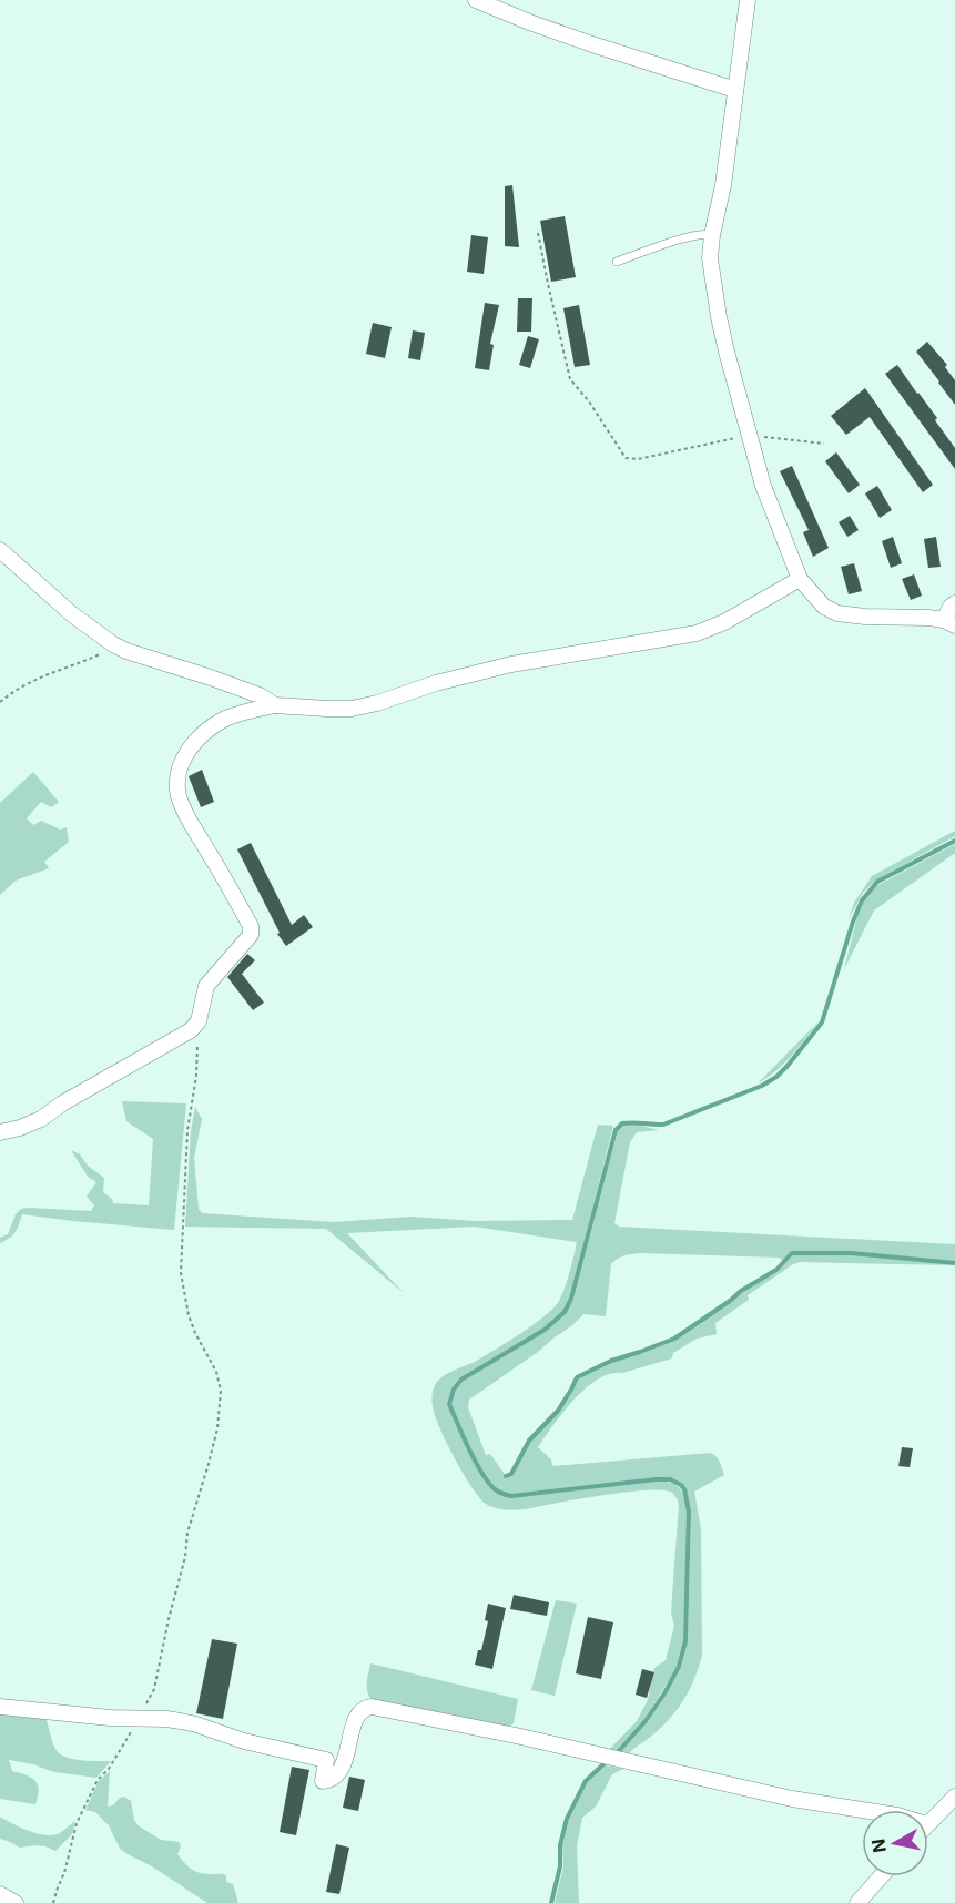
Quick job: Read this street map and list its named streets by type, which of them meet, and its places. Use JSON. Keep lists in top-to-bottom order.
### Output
{
  "north": "left"
}
